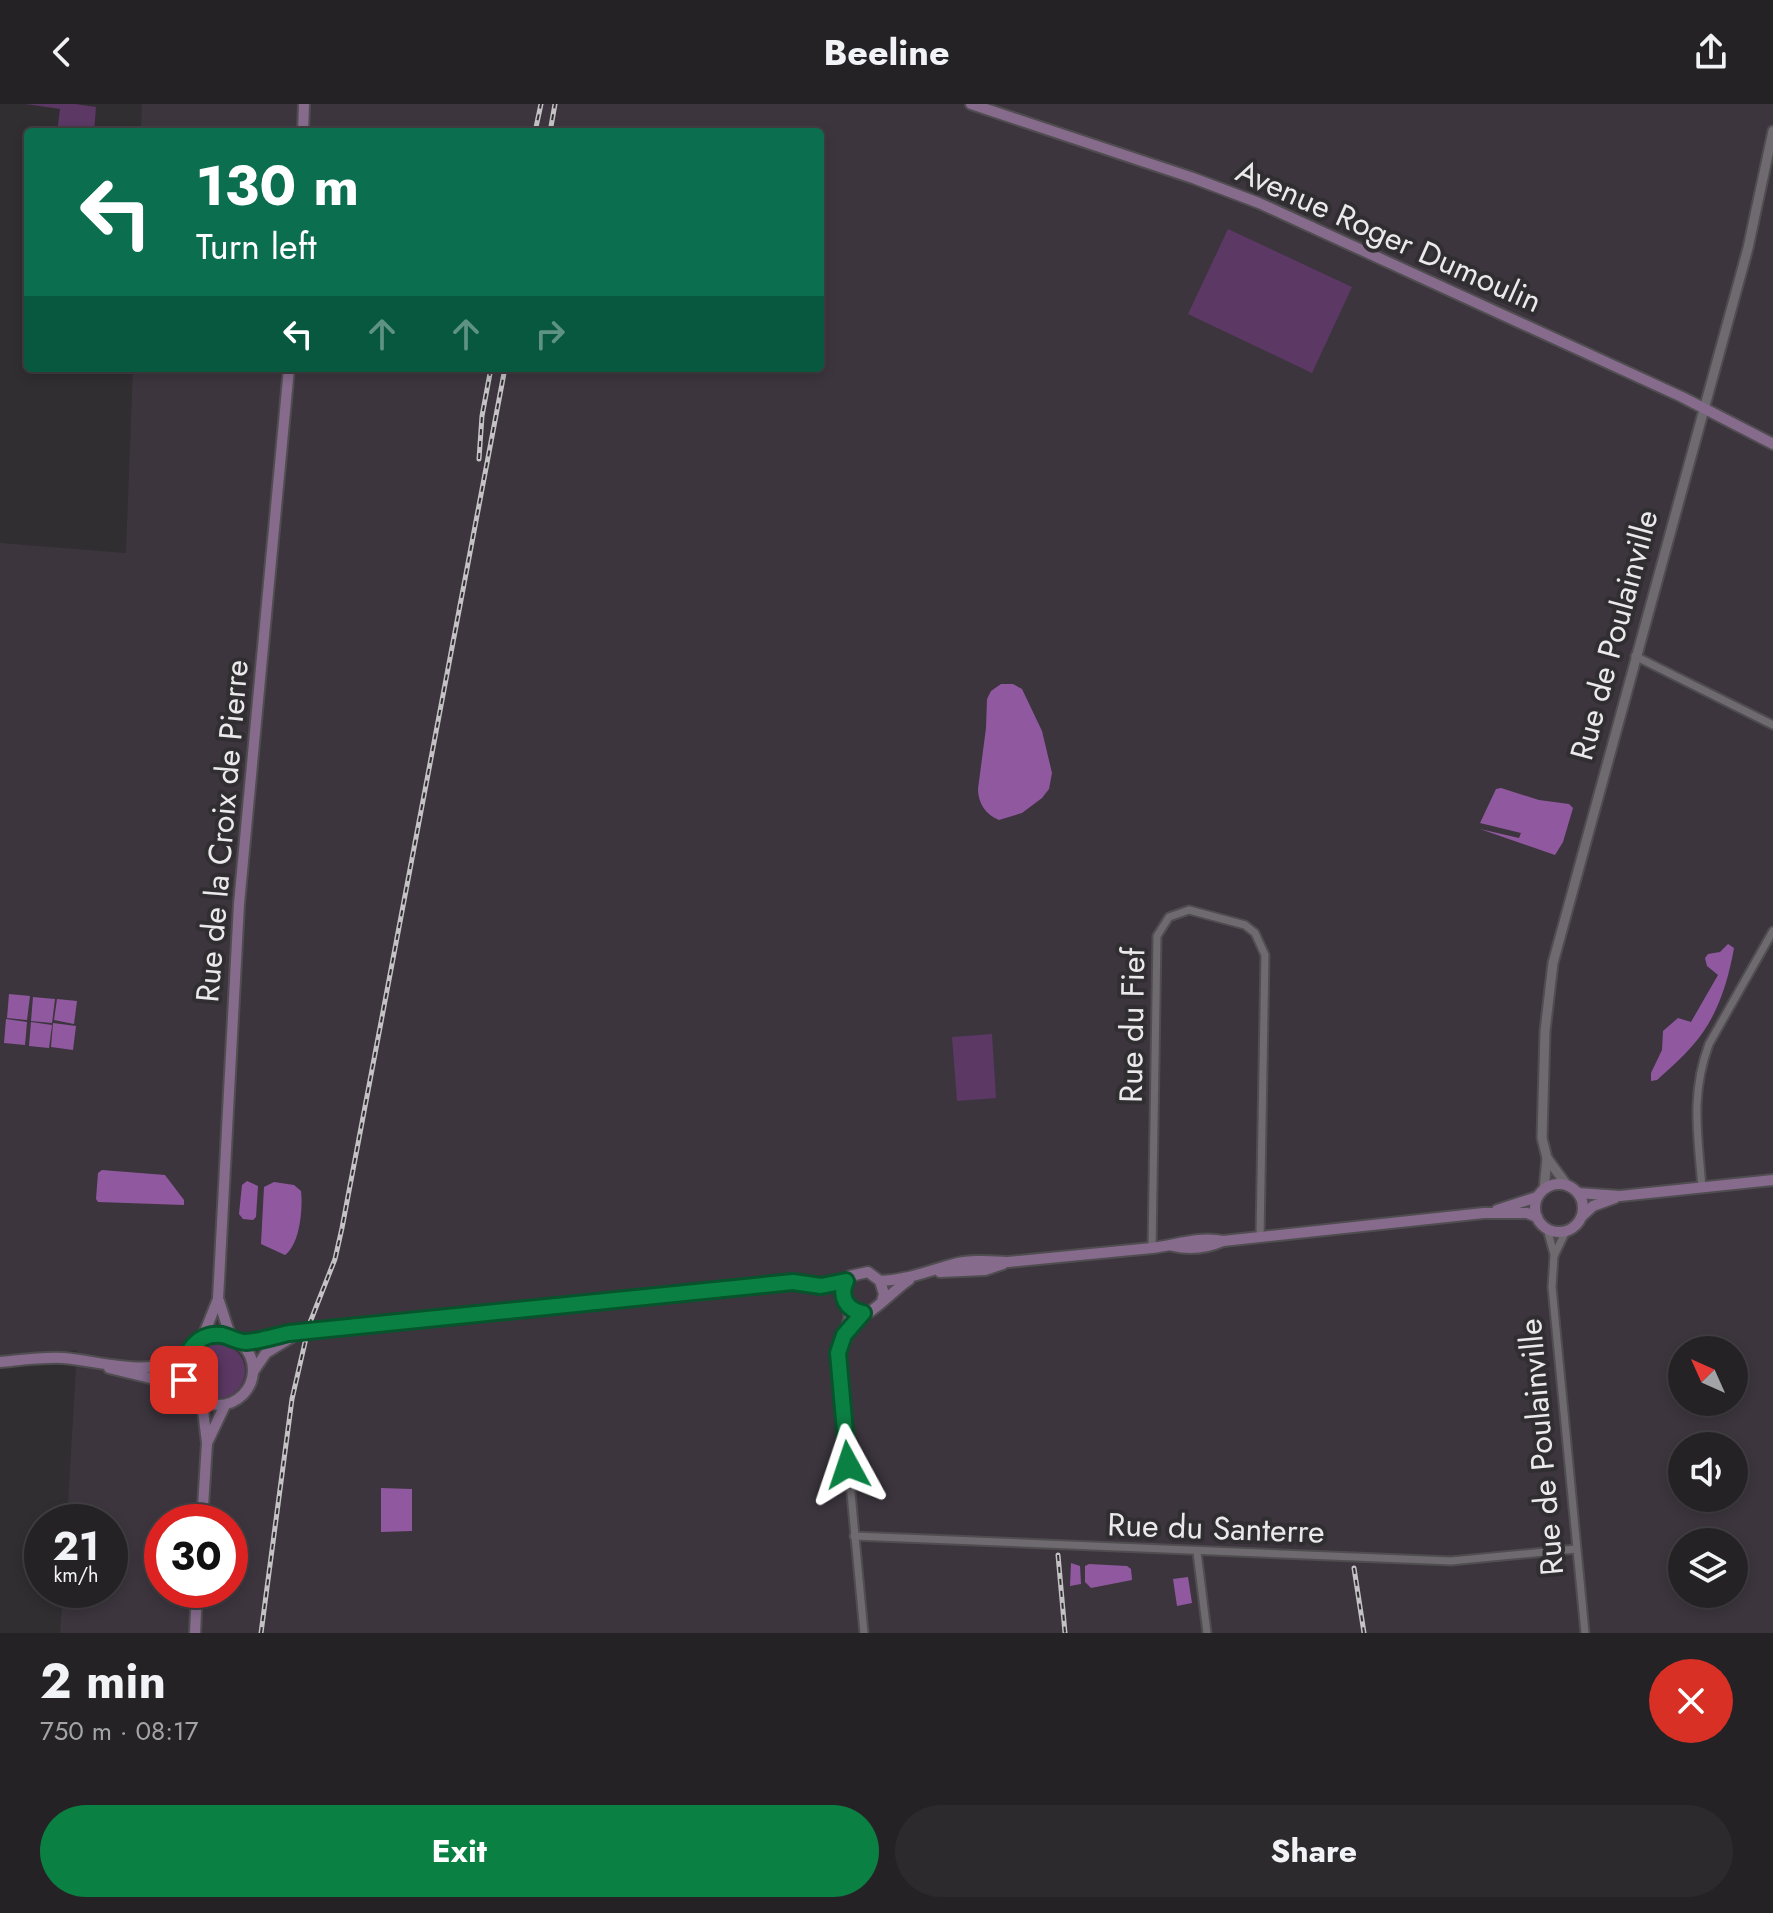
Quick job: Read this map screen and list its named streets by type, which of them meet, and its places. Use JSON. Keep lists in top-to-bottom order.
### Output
{
  "streets": {
    "main road": ["Avenue Roger Dumoulin", "Rue de la Croix de Pierre"],
    "street": ["Rue de Poulainville", "Rue du Fief", "Rue du Santerre"]
  },
  "crossings": [
    ["Avenue Roger Dumoulin", "Rue de Poulainville"],
    ["Rue de Poulainville", "Rue du Santerre"]
  ],
  "north": "top left",
  "page": {
    "header": "Beeline",
    "turn": ["130 m", "Turn left"],
    "speed": "21 km/h",
    "limit": "30",
    "heading": ["2 min", "750 m · 08:17"],
    "buttons": ["Exit", "Share"]
  }
}
